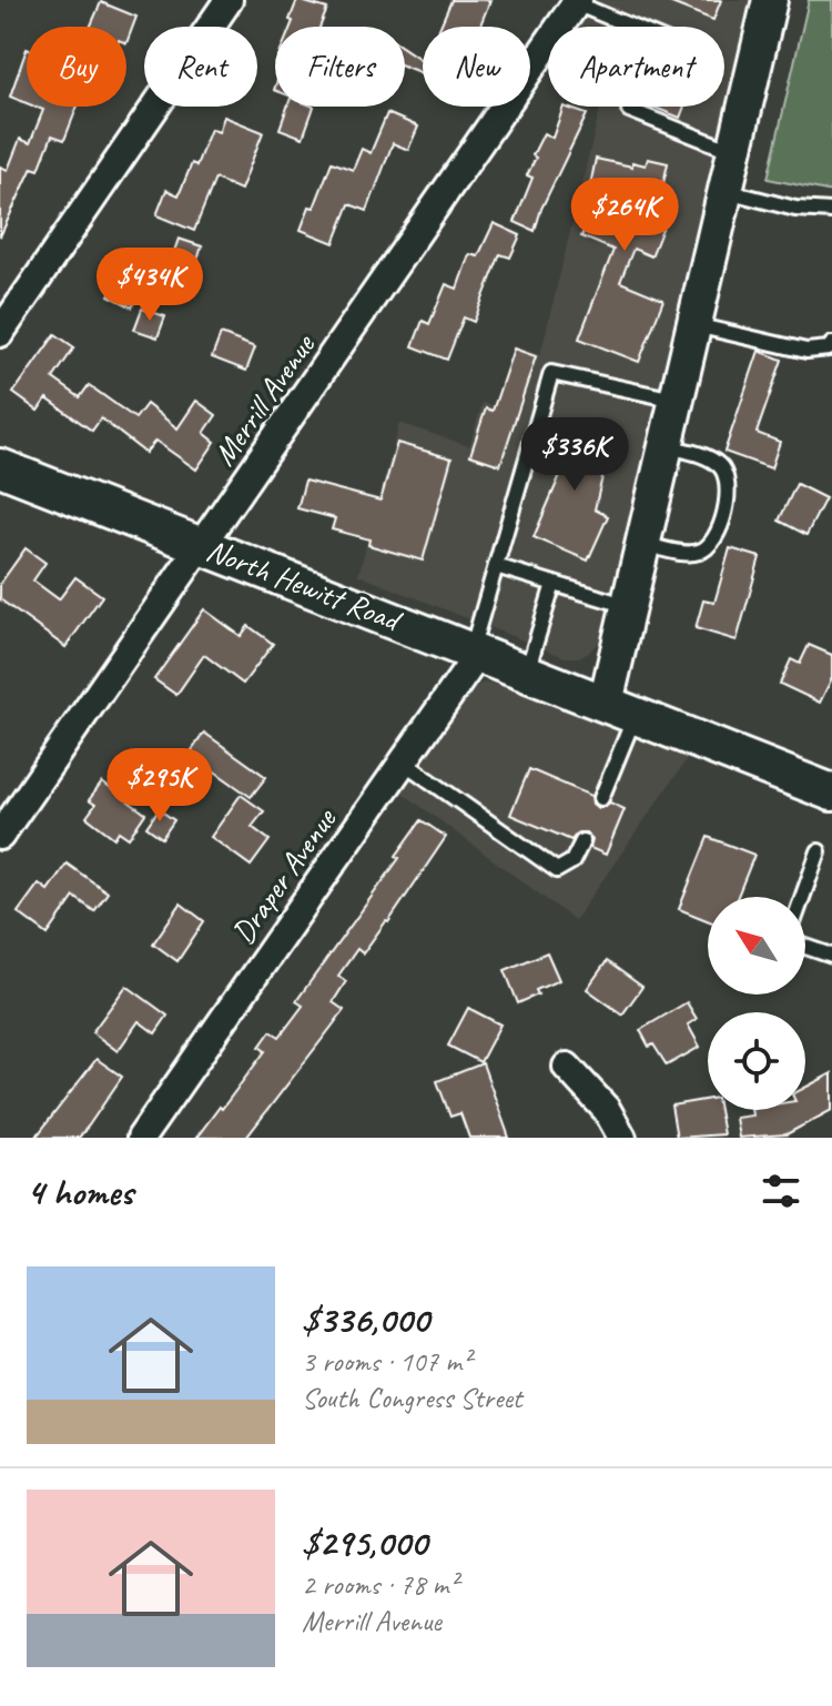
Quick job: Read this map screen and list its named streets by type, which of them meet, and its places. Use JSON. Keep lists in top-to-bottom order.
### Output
{
  "streets": {
    "main road": ["North Hewitt Road"],
    "street": ["Merrill Avenue", "Draper Avenue"]
  },
  "crossings": [
    ["Merrill Avenue", "North Hewitt Road"],
    ["North Hewitt Road", "Draper Avenue"]
  ],
  "north": "top left",
  "page": {
    "chip": [
      "Buy",
      "Rent",
      "Filters",
      "New",
      "Apartment"
    ],
    "price": [
      "$264K",
      "$434K",
      "$336K",
      "$295K"
    ],
    "heading": "4 homes",
    "list": [
      {
        "name": "$336,000",
        "note": "3 rooms · 107 m² · South Congress Street"
      },
      {
        "name": "$295,000",
        "note": "2 rooms · 78 m² · Merrill Avenue"
      }
    ]
  }
}
